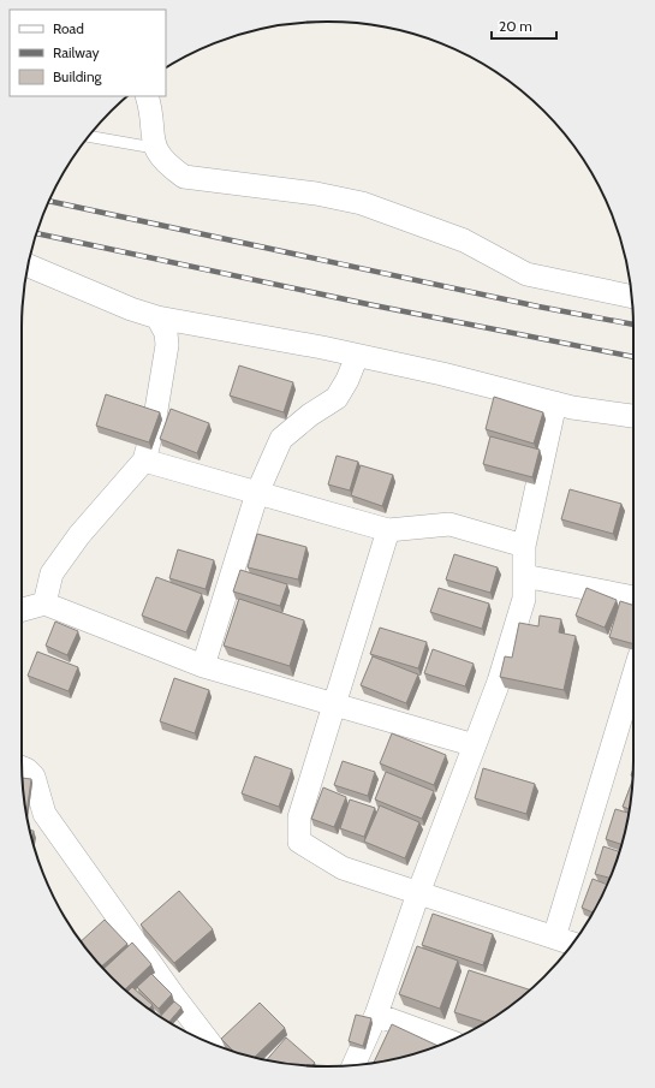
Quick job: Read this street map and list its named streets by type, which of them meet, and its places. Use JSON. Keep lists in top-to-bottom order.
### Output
{
  "legend": ["Road", "Railway", "Building"],
  "scale_bar": "20 m"
}
